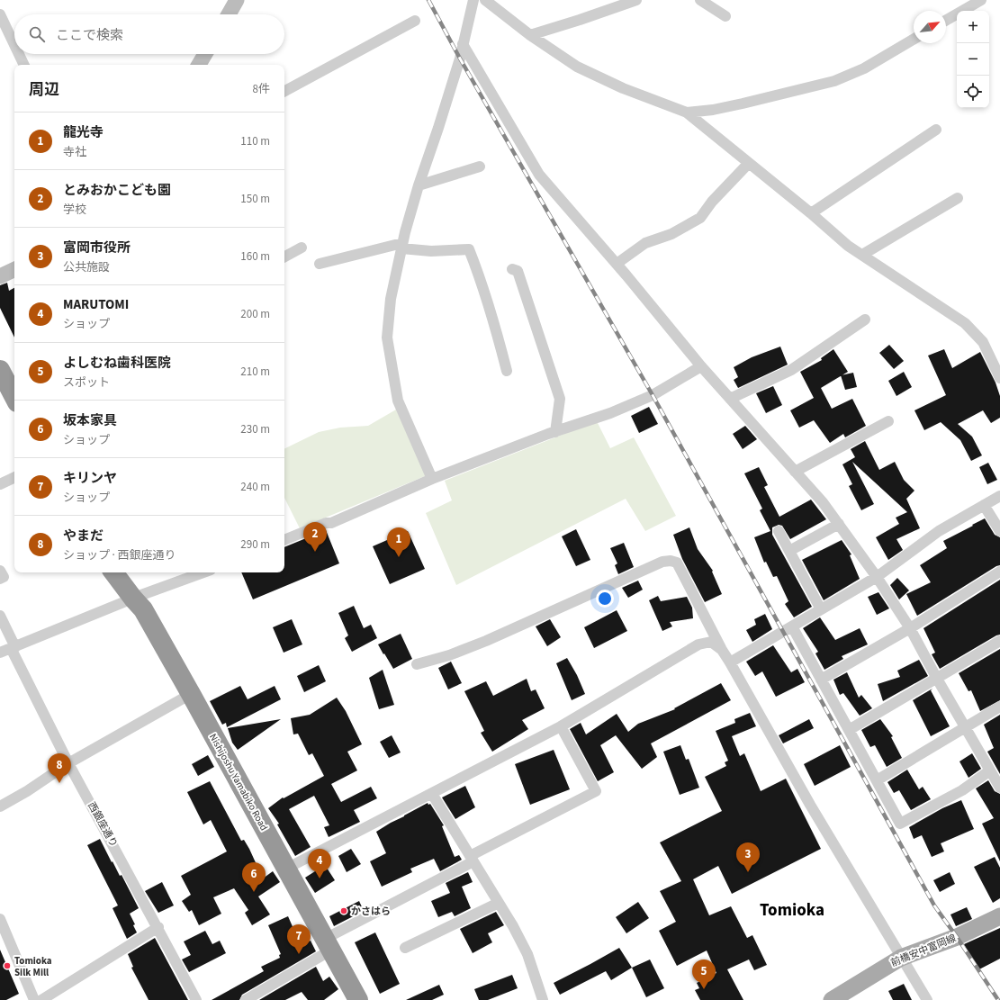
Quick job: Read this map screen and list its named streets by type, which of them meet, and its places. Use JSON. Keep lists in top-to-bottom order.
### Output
{
  "streets": {
    "highway": ["Nishijoshu Yamabiko Road"],
    "main road": ["前橋安中富岡線"],
    "street": ["西銀座通り"]
  },
  "districts": ["Tomioka"],
  "places": ["かさはら", "Tomioka Silk Mill"],
  "north": "top right",
  "page": {
    "map_buttons": ["+", "−"],
    "search": "ここで検索",
    "heading": ["周辺", "8件"],
    "list": [
      {
        "mark": "1",
        "name": "龍光寺",
        "note": "寺社",
        "value": "110 m"
      },
      {
        "mark": "2",
        "name": "とみおかこども園",
        "note": "学校",
        "value": "150 m"
      },
      {
        "mark": "3",
        "name": "富岡市役所",
        "note": "公共施設",
        "value": "160 m"
      },
      {
        "mark": "4",
        "name": "MARUTOMI",
        "note": "ショップ",
        "value": "200 m"
      },
      {
        "mark": "5",
        "name": "よしむね歯科医院",
        "note": "スポット",
        "value": "210 m"
      },
      {
        "mark": "6",
        "name": "坂本家具",
        "note": "ショップ",
        "value": "230 m"
      },
      {
        "mark": "7",
        "name": "キリンヤ",
        "note": "ショップ",
        "value": "240 m"
      },
      {
        "mark": "8",
        "name": "やまだ",
        "note": "ショップ · 西銀座通り",
        "value": "290 m"
      }
    ],
    "pins": [
      "2",
      "1",
      "8",
      "3",
      "4",
      "6",
      "7",
      "5"
    ]
  }
}
